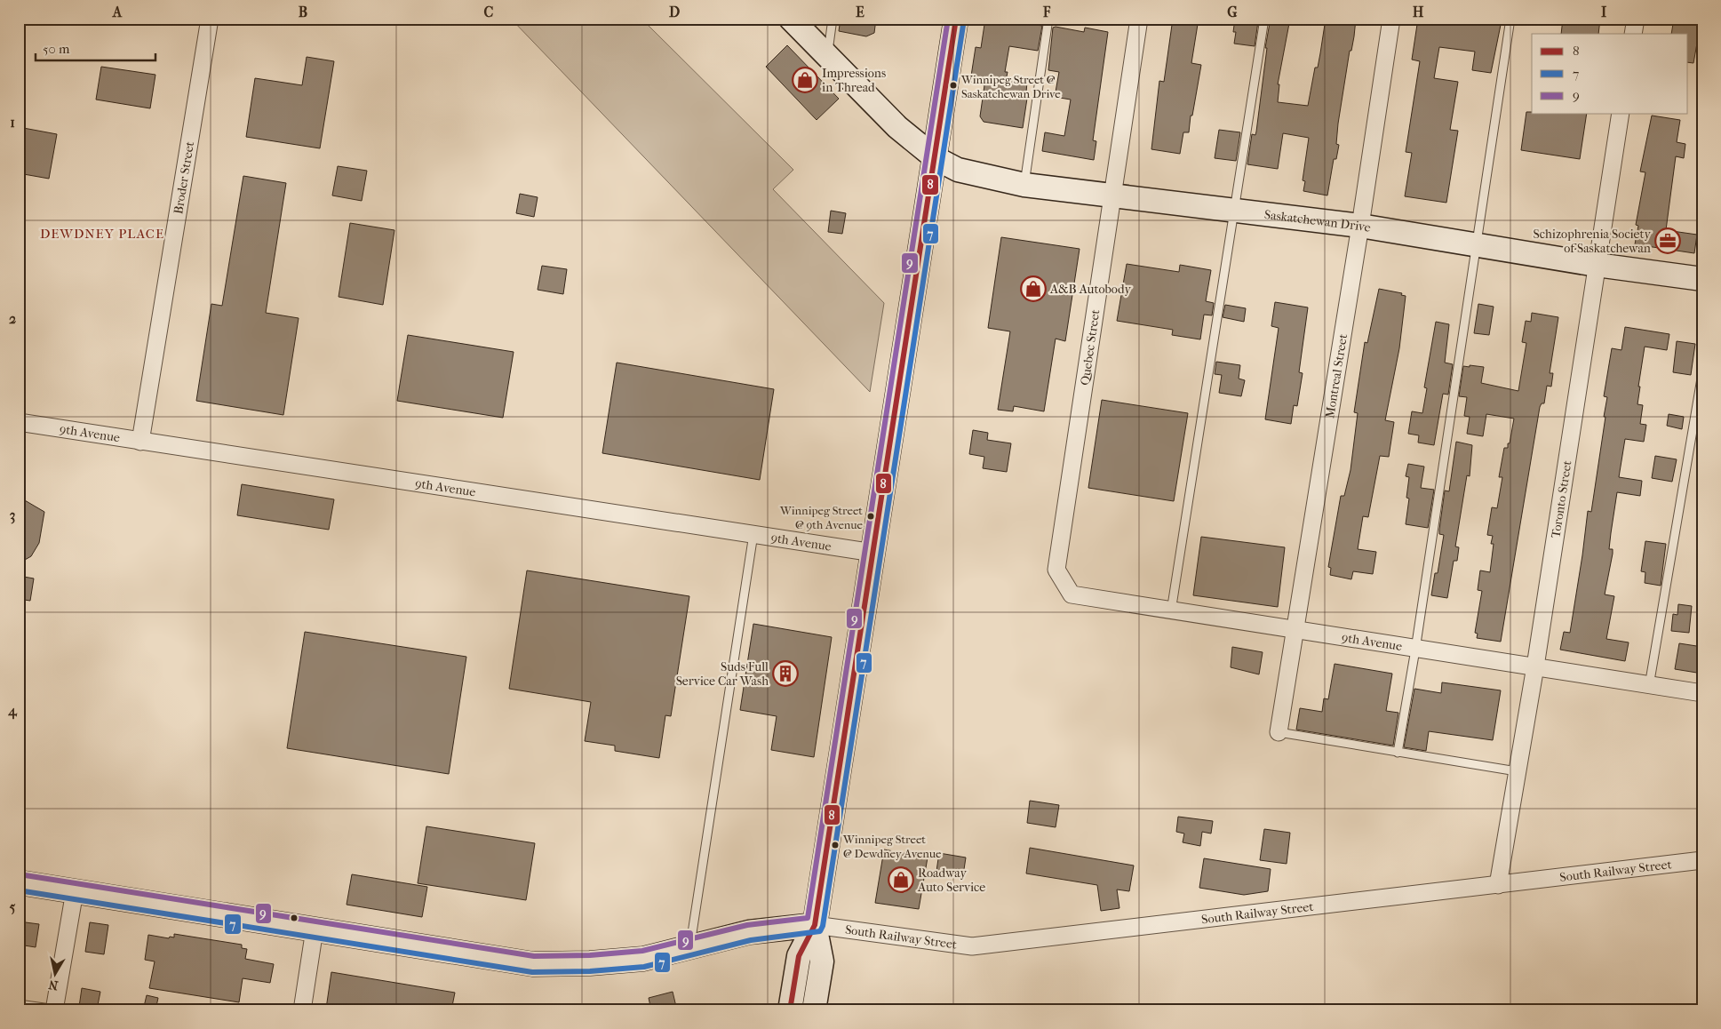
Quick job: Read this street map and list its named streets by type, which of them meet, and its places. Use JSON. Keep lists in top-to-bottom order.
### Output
{
  "streets": {
    "main road": ["Saskatchewan Drive"],
    "street": [
      "Broder Street",
      "Quebec Street",
      "Montreal Street",
      "9th Avenue",
      "Toronto Street",
      "South Railway Street"
    ]
  },
  "crossings": [
    ["Broder Street", "9th Avenue"],
    ["Saskatchewan Drive", "Quebec Street"],
    ["Saskatchewan Drive", "Montreal Street"],
    ["Saskatchewan Drive", "Toronto Street"],
    ["Quebec Street", "9th Avenue"],
    ["Montreal Street", "9th Avenue"],
    ["9th Avenue", "Toronto Street"],
    ["Toronto Street", "South Railway Street"]
  ],
  "districts": ["DEWDNEY PLACE"],
  "places": {
    "shop": ["Impressions in Thread", "A&B Autobody", "Roadway Auto Service"],
    "other": ["Winnipeg Street @ Saskatchewan Drive", "Winnipeg Street @ 9th Avenue", "Winnipeg Street @ Dewdney Avenue"],
    "office": ["Schizophrenia Society of Saskatchewan"],
    "building": ["Suds Full Service Car Wash"]
  },
  "lines": ["transit line 8", "transit line 9", "transit line 7"],
  "legend": ["8", "7", "9"],
  "scale_bar": "50 m",
  "north": "bottom",
  "grid": {
    "columns": [
      "A",
      "B",
      "C",
      "D",
      "E",
      "F",
      "G",
      "H",
      "I"
    ],
    "rows": [
      "1",
      "2",
      "3",
      "4",
      "5"
    ]
  }
}
